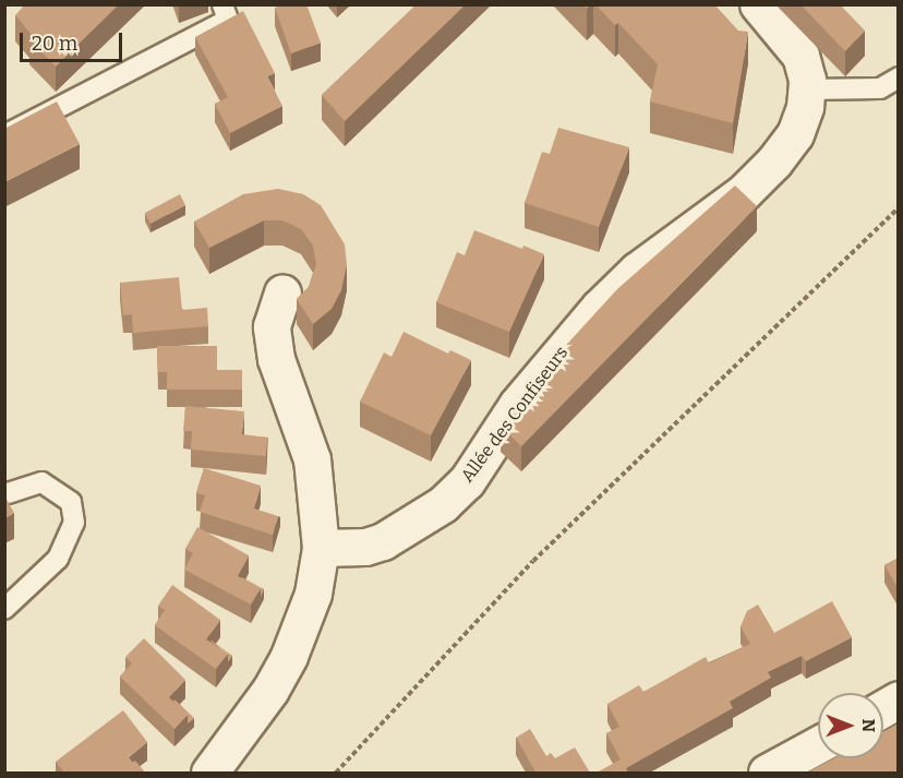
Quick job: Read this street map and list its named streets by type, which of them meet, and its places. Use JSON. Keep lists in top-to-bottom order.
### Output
{
  "streets": {
    "street": ["Allée des Confiseurs"]
  },
  "scale_bar": "20 m",
  "north": "right"
}
